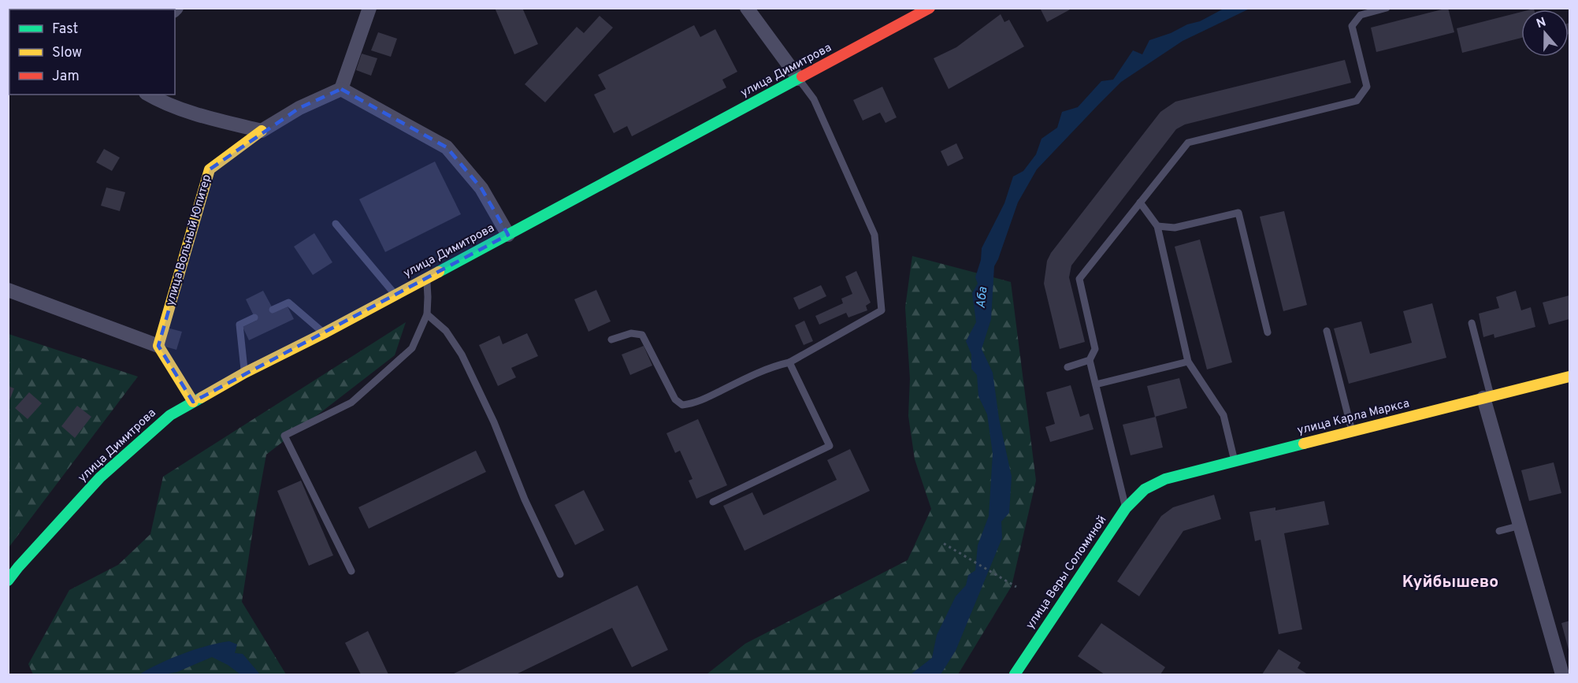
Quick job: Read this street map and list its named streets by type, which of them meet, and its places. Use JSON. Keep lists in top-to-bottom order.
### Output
{
  "streets": {
    "main road": [
      "улица Димитрова",
      "улица Вольный Юпитер",
      "улица Карла Маркса",
      "улица Веры Соломиной"
    ]
  },
  "crossings": [
    ["улица Карла Маркса", "улица Веры Соломиной"]
  ],
  "districts": ["Куйбышево"],
  "water": ["Аба"],
  "legend": ["Fast", "Slow", "Jam"],
  "north": "top"
}
